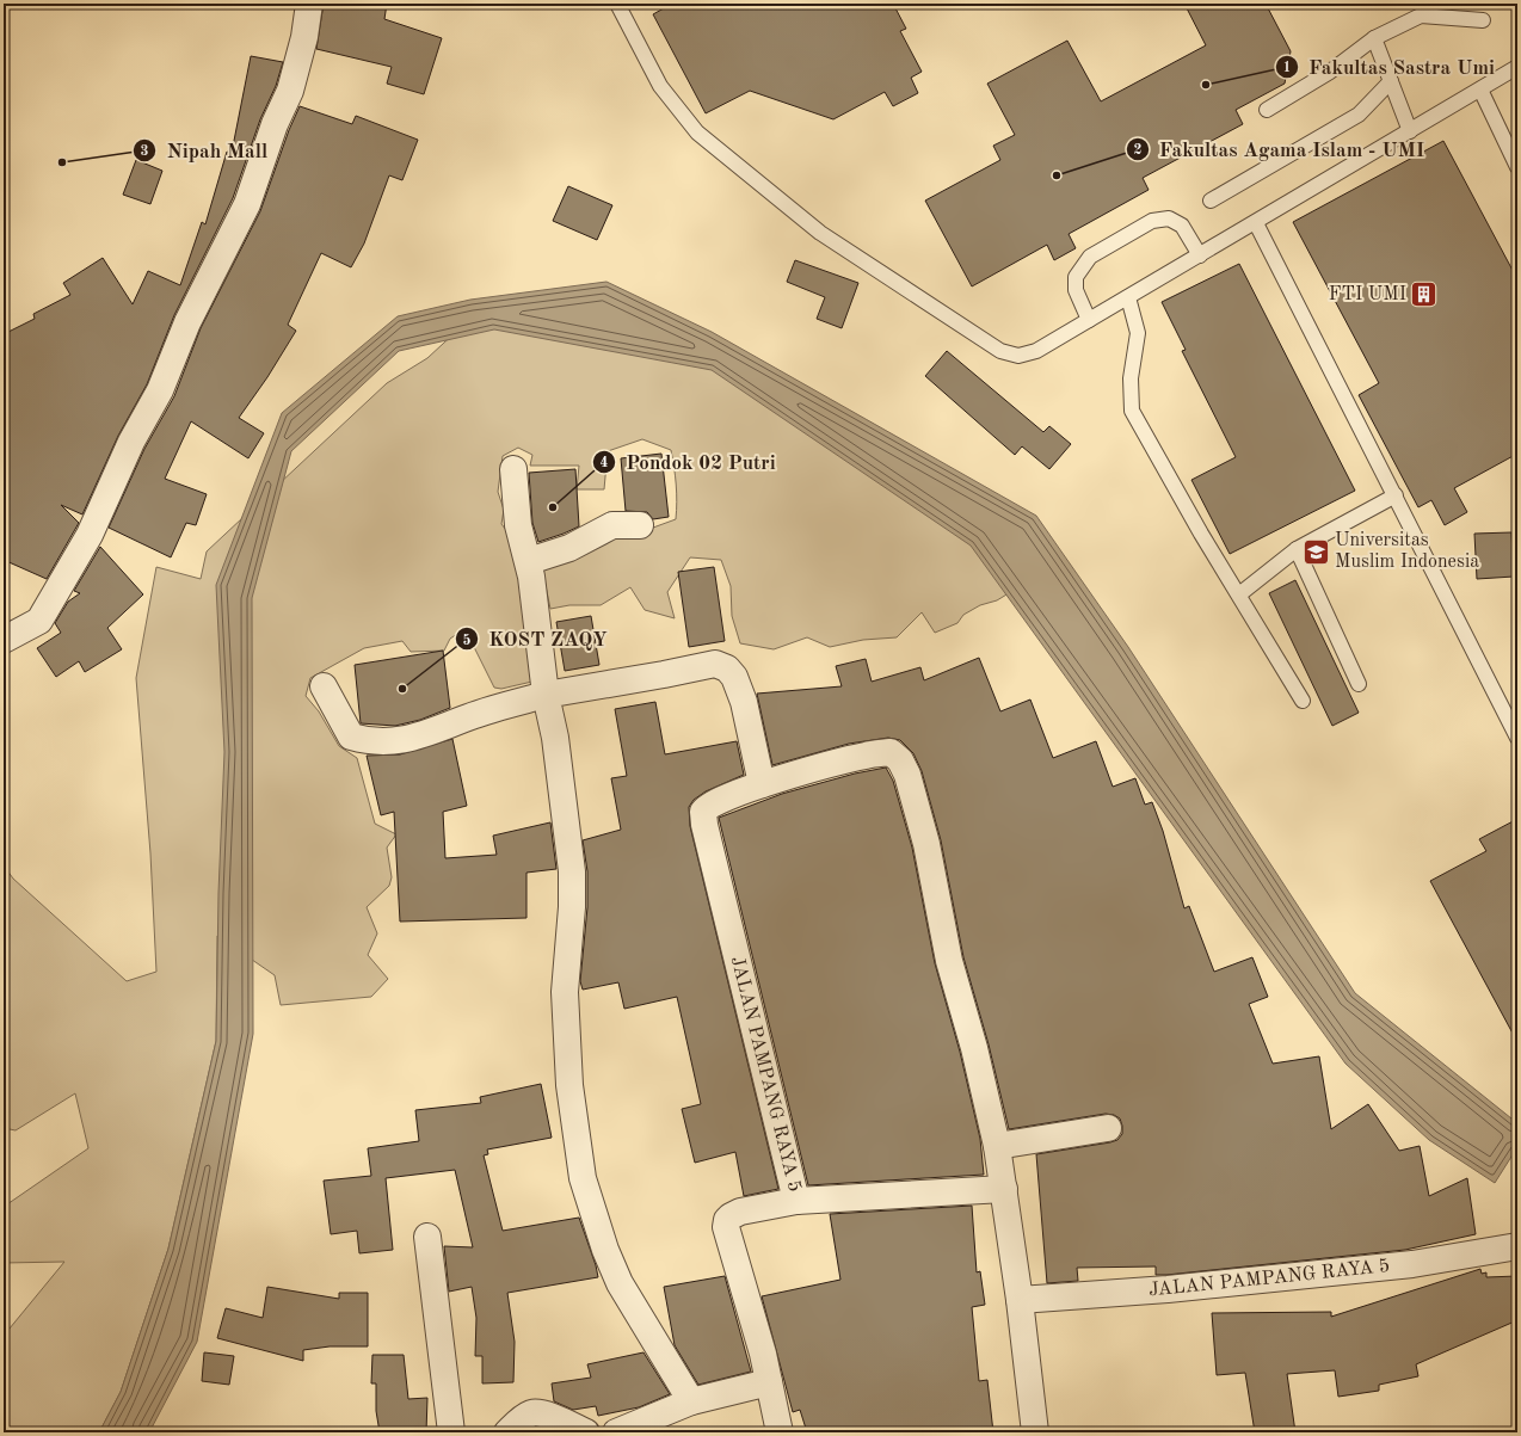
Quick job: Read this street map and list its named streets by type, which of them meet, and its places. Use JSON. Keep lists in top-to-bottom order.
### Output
{
  "streets": {
    "street": ["JALAN PAMPANG RAYA 5"]
  },
  "places": {
    "other": [
      "Fakultas Sastra Umi",
      "Nipah Mall",
      "Fakultas Agama Islam - UMI",
      "Pondok 02 Putri",
      "KOST ZAQY"
    ],
    "building": ["FTI UMI"],
    "school or university": ["Universitas Muslim Indonesia"]
  }
}
